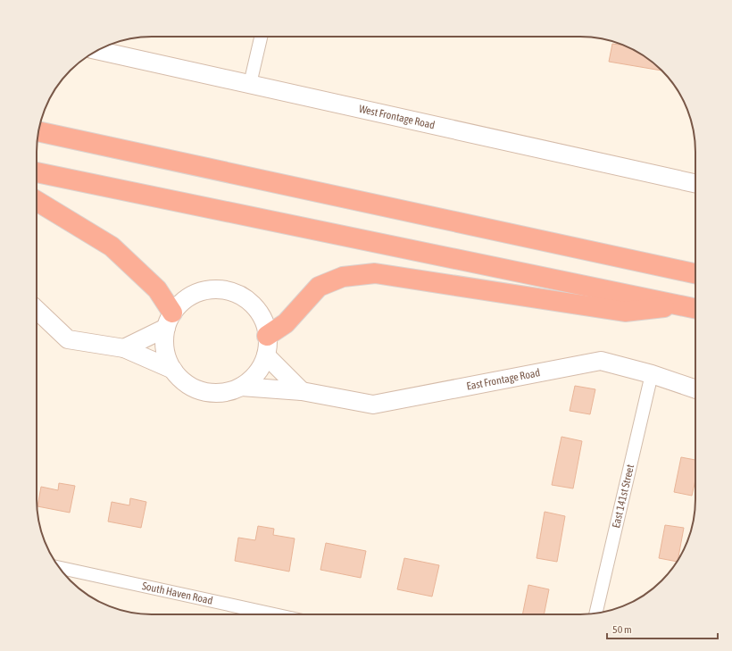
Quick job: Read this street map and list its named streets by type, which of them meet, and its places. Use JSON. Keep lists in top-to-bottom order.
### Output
{
  "streets": {
    "street": [
      "West Frontage Road",
      "East Frontage Road",
      "East 141st Street",
      "South Haven Road"
    ]
  },
  "crossings": [
    ["East Frontage Road", "East 141st Street"]
  ],
  "scale_bar": "50 m"
}
